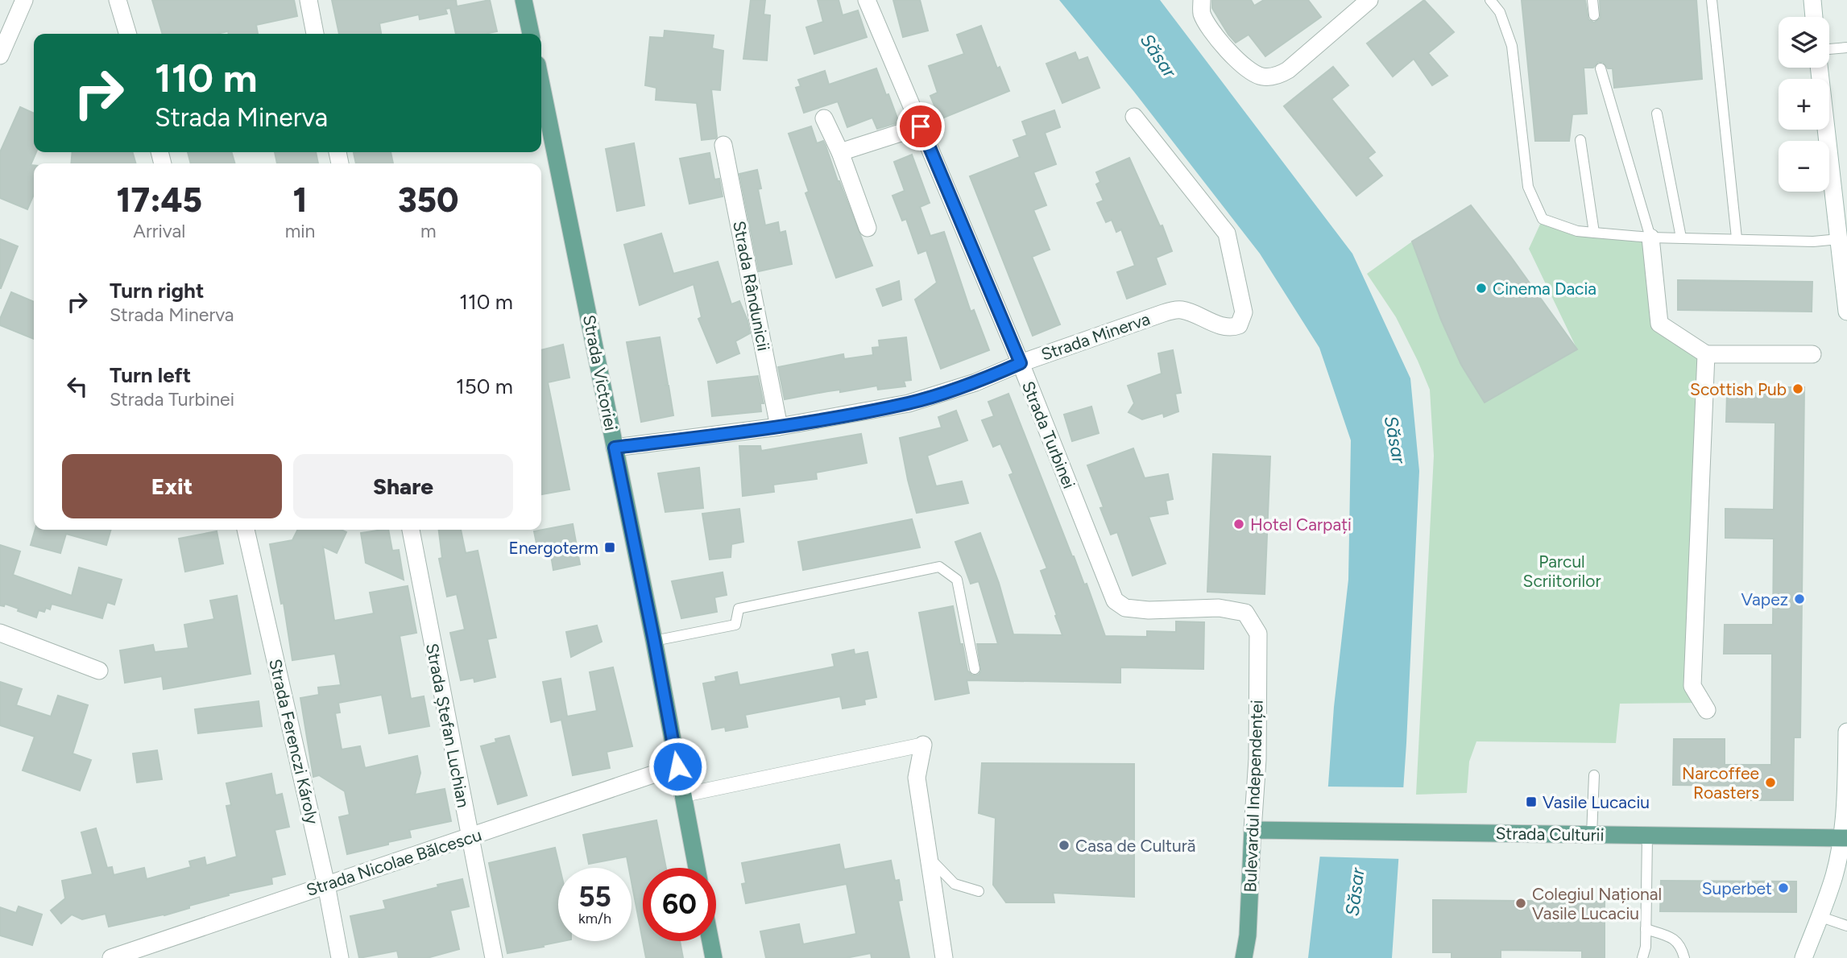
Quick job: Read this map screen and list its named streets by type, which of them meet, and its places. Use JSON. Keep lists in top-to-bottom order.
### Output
{
  "streets": {
    "main road": ["Strada Victoriei", "Bulevardul Independenței", "Strada Culturii"],
    "street": [
      "Strada Rândunicii",
      "Strada Minerva",
      "Strada Turbinei",
      "Strada Ștefan Luchian",
      "Strada Ferenczi Károly",
      "Strada Nicolae Bălcescu"
    ]
  },
  "crossings": [
    ["Strada Rândunicii", "Strada Minerva"],
    ["Strada Minerva", "Strada Victoriei"],
    ["Strada Minerva", "Strada Turbinei"],
    ["Strada Victoriei", "Strada Nicolae Bălcescu"],
    ["Strada Turbinei", "Bulevardul Independenței"],
    ["Strada Ștefan Luchian", "Strada Nicolae Bălcescu"],
    ["Strada Ferenczi Károly", "Strada Nicolae Bălcescu"],
    ["Bulevardul Independenței", "Strada Culturii"]
  ],
  "water": ["Săsar"],
  "parks": ["Parcul Scriitorilor"],
  "places": {
    "other": [
      "Cinema Dacia",
      "Scottish Pub",
      "Hotel Carpați",
      "Vapez",
      "Narcoffee Roasters",
      "Casa de Cultură",
      "Superbet",
      "Colegiul Național Vasile Lucaciu"
    ],
    "transit": ["Energoterm", "Vasile Lucaciu"]
  },
  "page": {
    "map_buttons": ["+", "−"],
    "turn": ["110 m", "Strada Minerva"],
    "eta": [
      "17:45",
      "Arrival",
      "1",
      "min",
      "350",
      "m"
    ],
    "list": [
      {
        "name": "Turn right",
        "note": "Strada Minerva",
        "value": "110 m"
      },
      {
        "name": "Turn left",
        "note": "Strada Turbinei",
        "value": "150 m"
      }
    ],
    "buttons": ["Exit", "Share"],
    "speed": "55 km/h",
    "limit": "60"
  }
}
